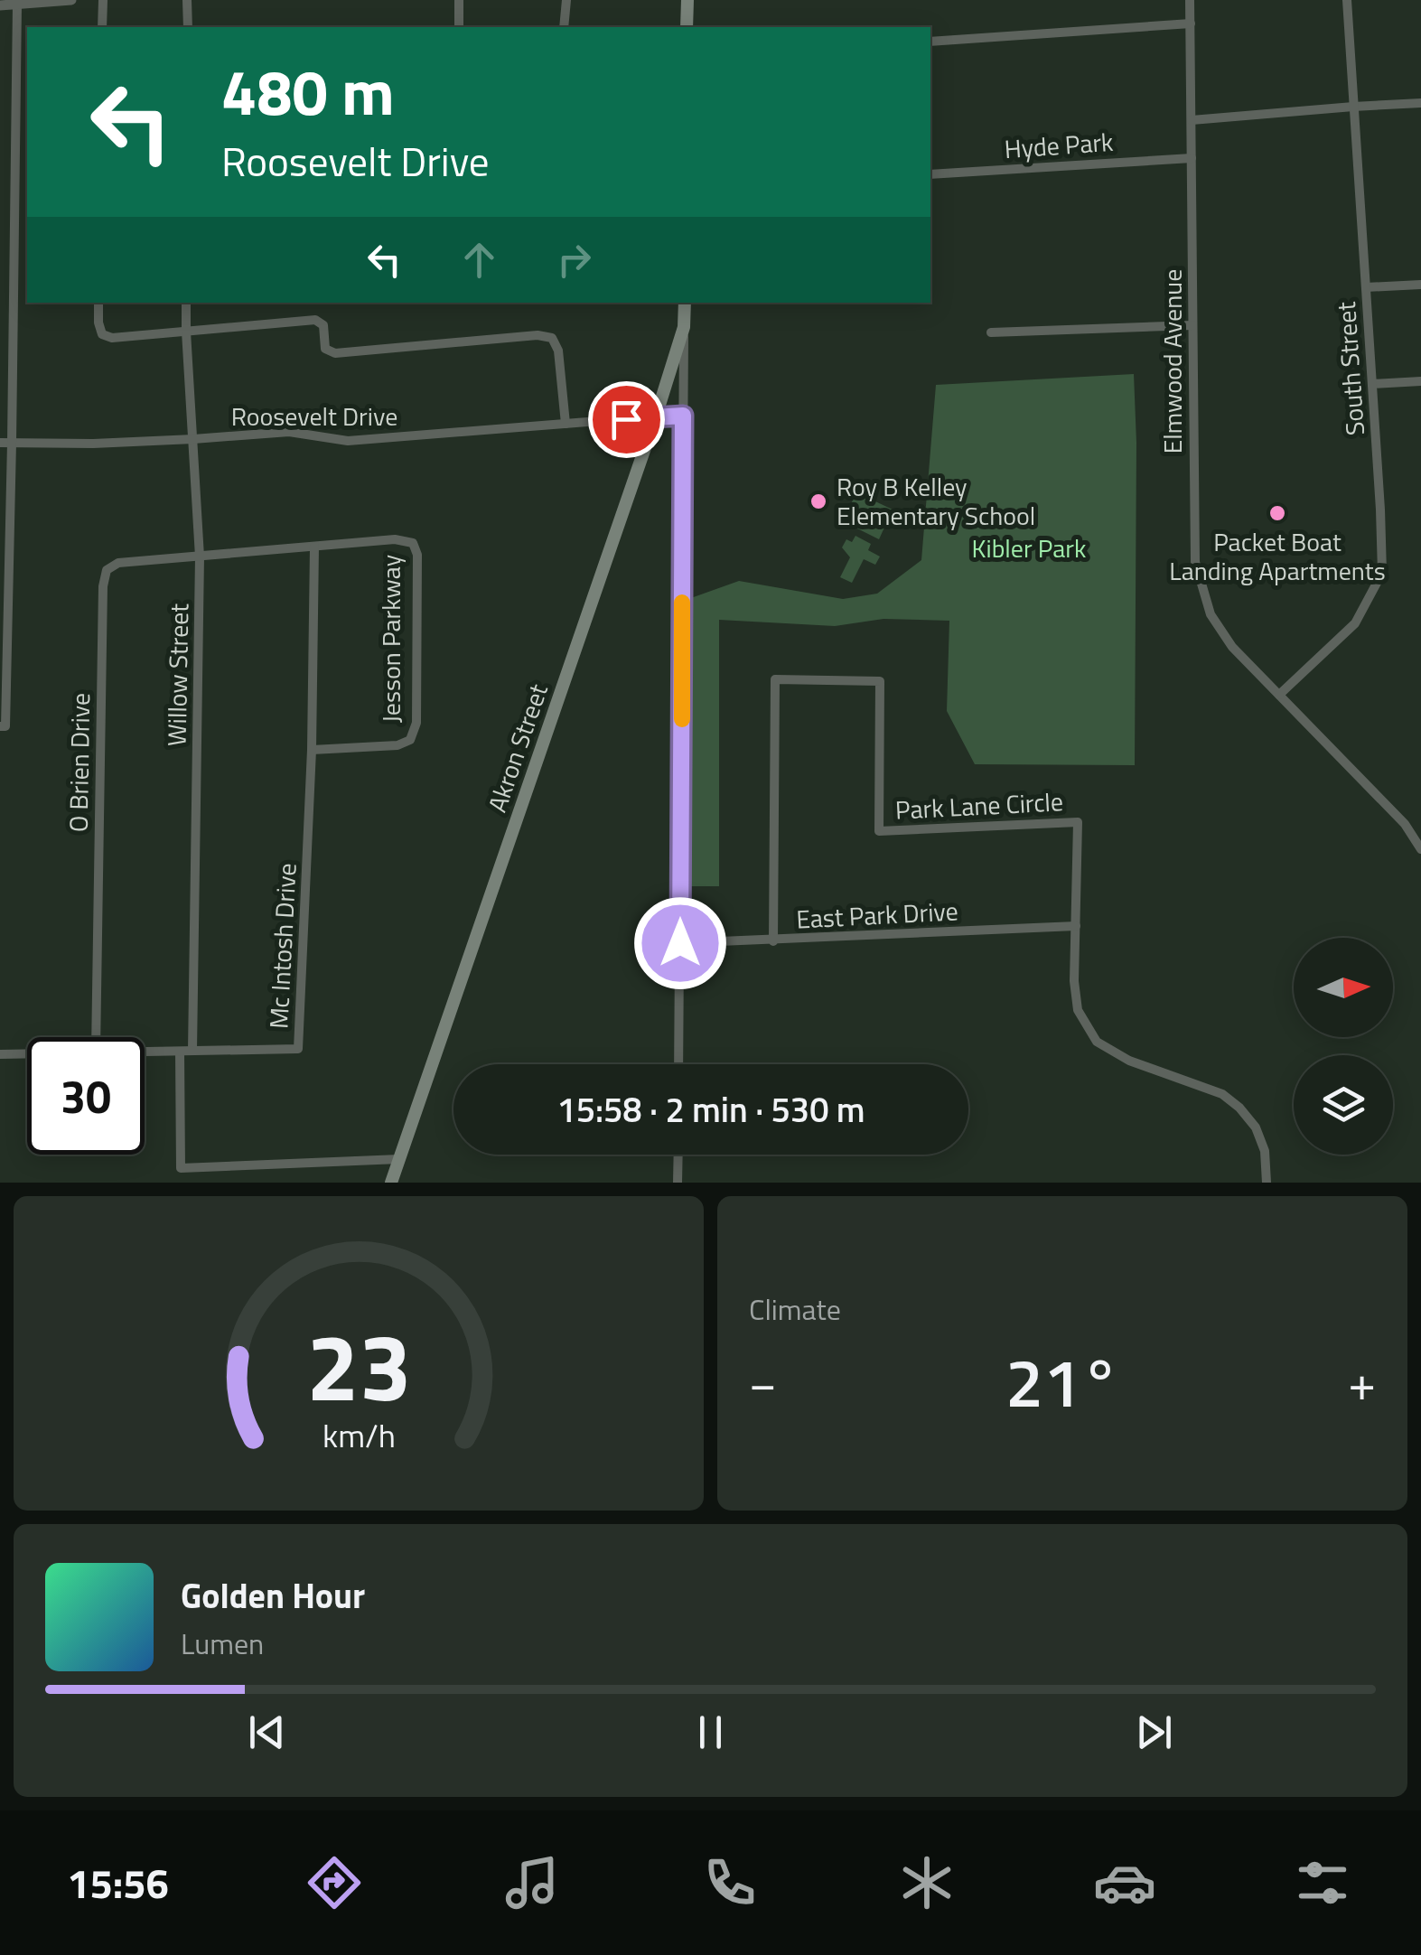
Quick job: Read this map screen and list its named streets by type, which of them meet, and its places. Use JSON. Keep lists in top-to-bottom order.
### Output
{
  "streets": {
    "main road": ["Akron Street"],
    "street": [
      "Hyde Park",
      "Elmwood Avenue",
      "South Street",
      "Roosevelt Drive",
      "Jesson Parkway",
      "Willow Street",
      "O Brien Drive",
      "Park Lane Circle",
      "East Park Drive",
      "Mc Intosh Drive"
    ]
  },
  "crossings": [
    ["Hyde Park", "Elmwood Avenue"],
    ["Elmwood Avenue", "South Street"],
    ["Roosevelt Drive", "Willow Street"],
    ["Roosevelt Drive", "Akron Street"],
    ["Jesson Parkway", "Willow Street"],
    ["Jesson Parkway", "O Brien Drive"],
    ["Jesson Parkway", "Mc Intosh Drive"],
    ["Willow Street", "O Brien Drive"],
    ["Willow Street", "Mc Intosh Drive"],
    ["Park Lane Circle", "East Park Drive"]
  ],
  "parks": ["Kibler Park"],
  "places": ["Roy B Kelley Elementary School", "Packet Boat Landing Apartments"],
  "north": "right",
  "page": {
    "turn": ["480 m", "Roosevelt Drive"],
    "limit": "30",
    "trip": "15:58 · 2 min · 530 m",
    "tile": "Climate",
    "heat": ["−", "21°", "+"],
    "song": ["Golden Hour", "Lumen"],
    "tabs": "15:56",
    "gauge": ["23", "km/h"]
  }
}
